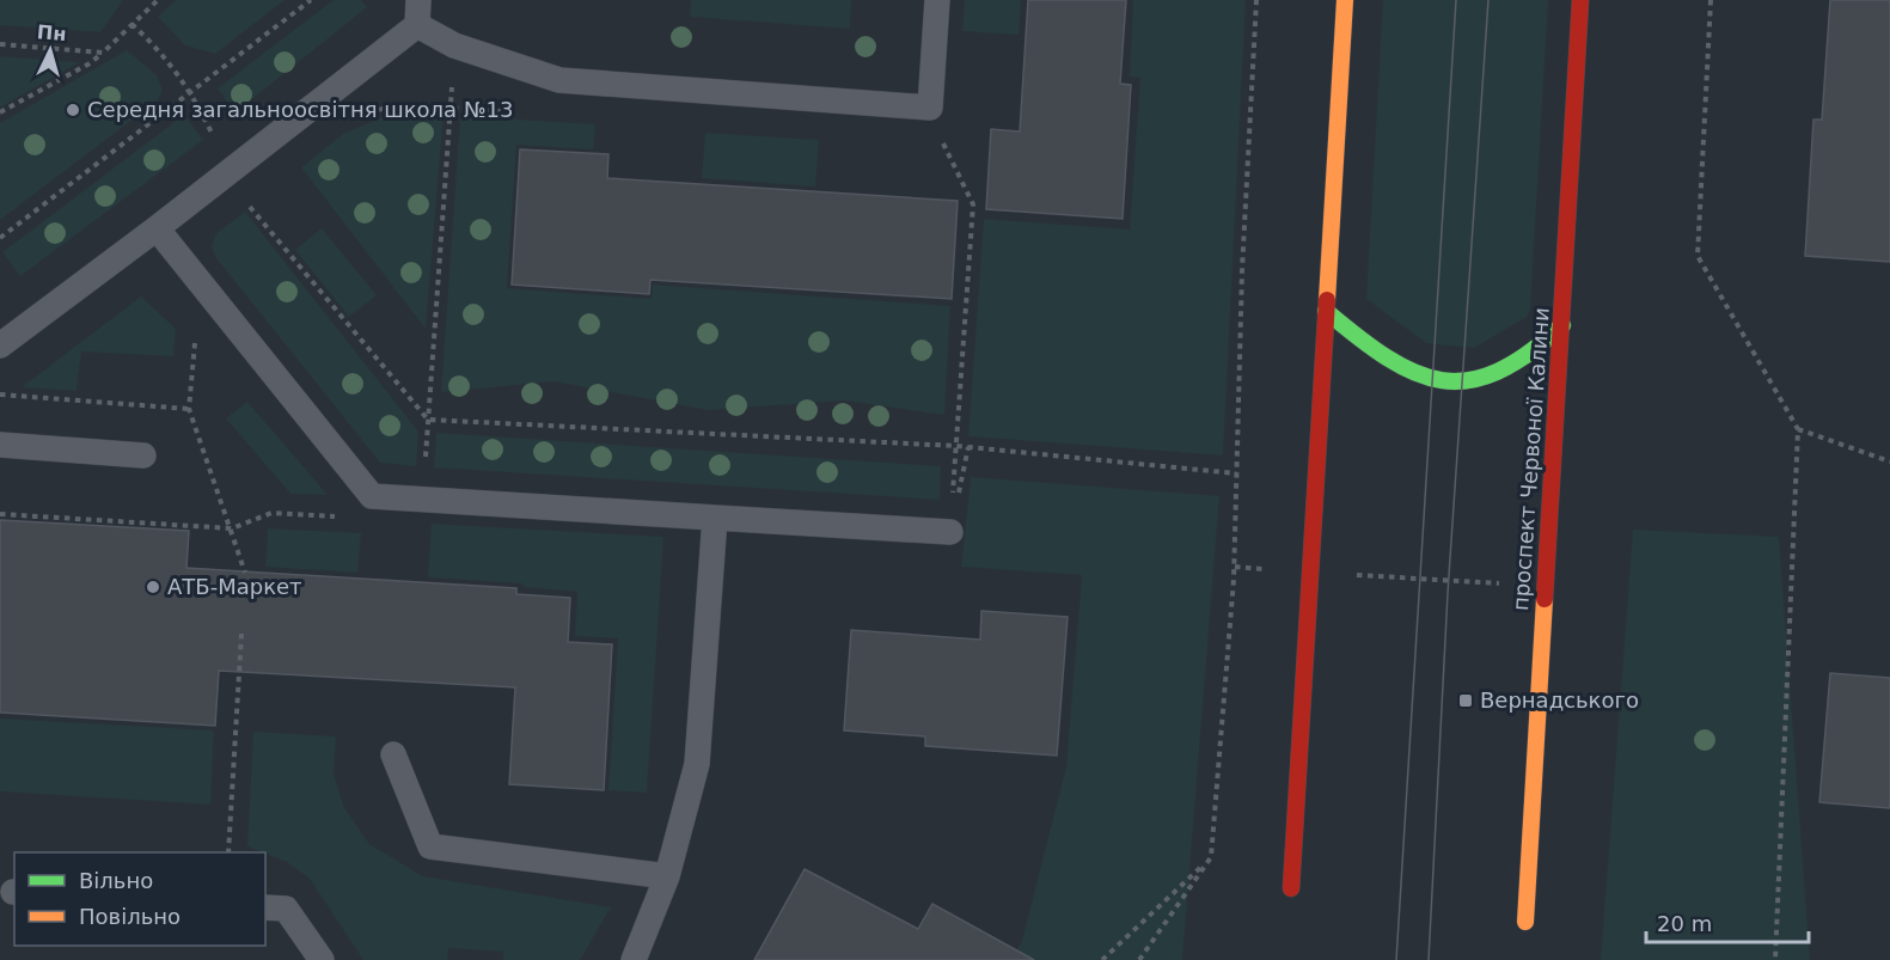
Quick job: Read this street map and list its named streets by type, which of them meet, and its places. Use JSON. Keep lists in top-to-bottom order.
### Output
{
  "streets": {
    "street": ["проспект Червоної Калини"]
  },
  "places": {
    "other": ["Середня загальноосвітня школа №13", "АТБ-Маркет"],
    "transit": ["Вернадського"]
  },
  "legend": ["Вільно", "Повільно"],
  "scale_bar": "20 m",
  "north": "top"
}
